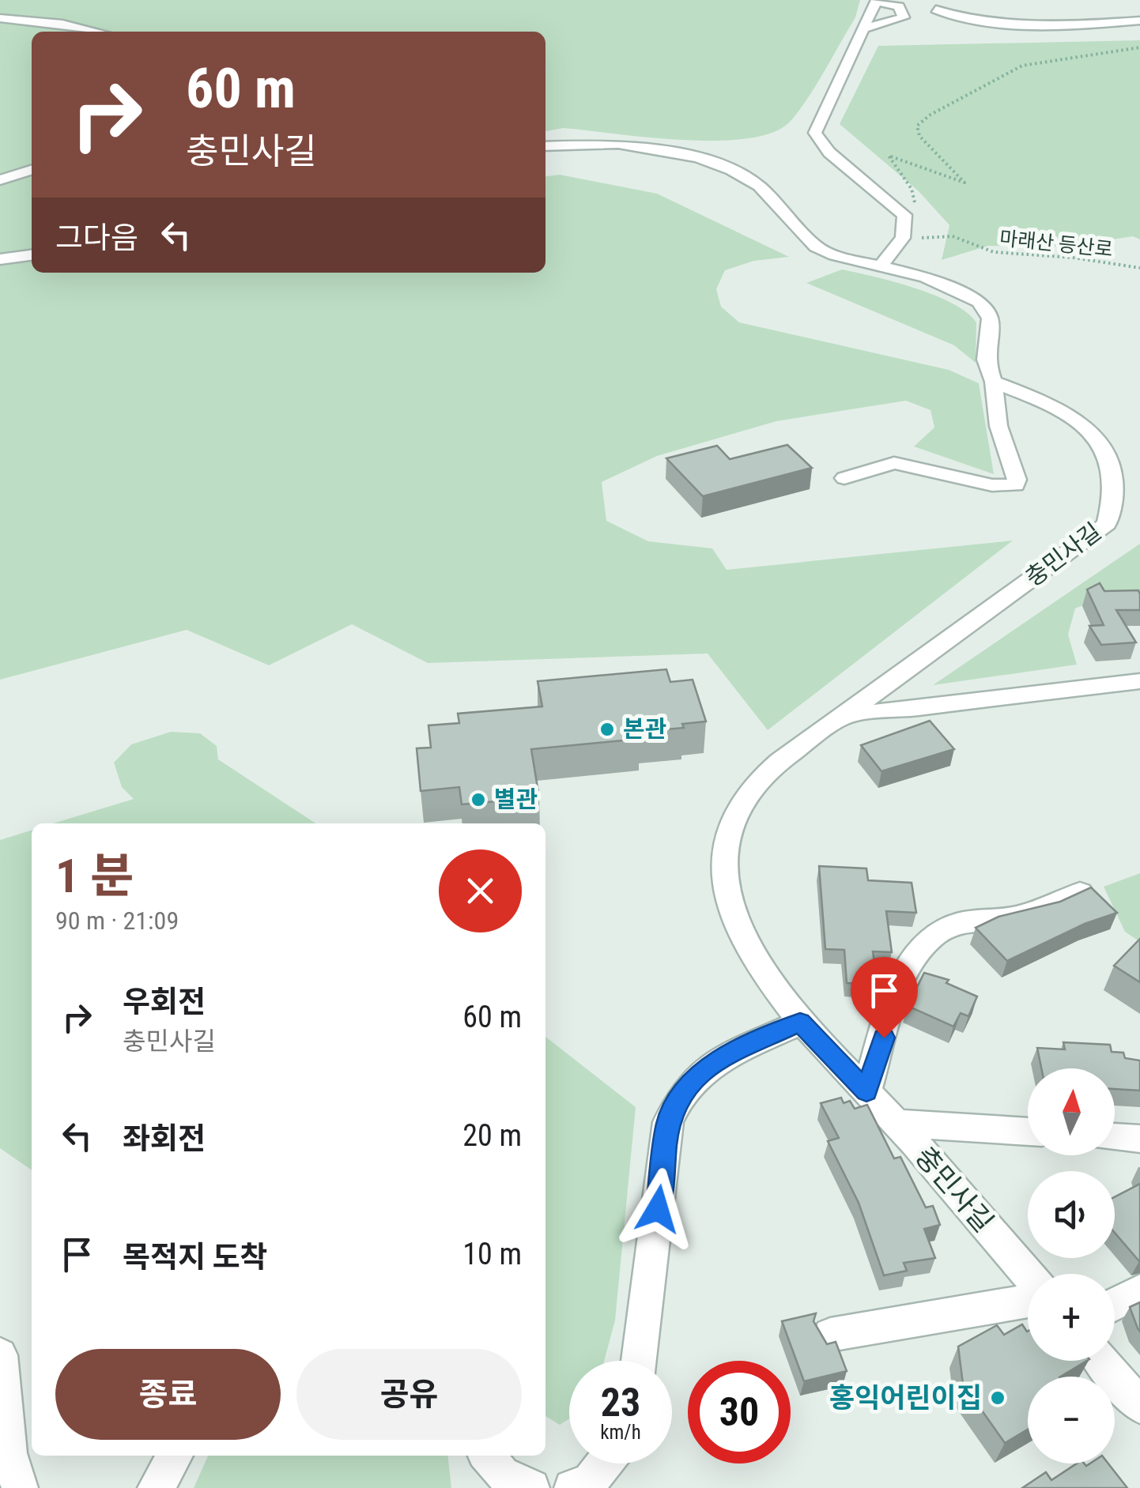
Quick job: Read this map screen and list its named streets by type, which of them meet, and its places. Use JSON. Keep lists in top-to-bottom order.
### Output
{
  "streets": {
    "street": ["충민사길"],
    "path": ["마래산 등산로"]
  },
  "places": ["본관", "별관", "홍익어린이집"],
  "north": "top",
  "page": {
    "turn": ["60 m", "충민사길"],
    "then": "그다음",
    "heading": ["1 분", "90 m · 21:09"],
    "list": [
      {
        "name": "우회전",
        "note": "충민사길",
        "value": "60 m"
      },
      {
        "name": "좌회전",
        "value": "20 m"
      },
      {
        "name": "목적지 도착",
        "value": "10 m"
      }
    ],
    "map_buttons": ["+", "−"],
    "buttons": ["종료", "공유"],
    "speed": "23 km/h",
    "limit": "30"
  }
}
